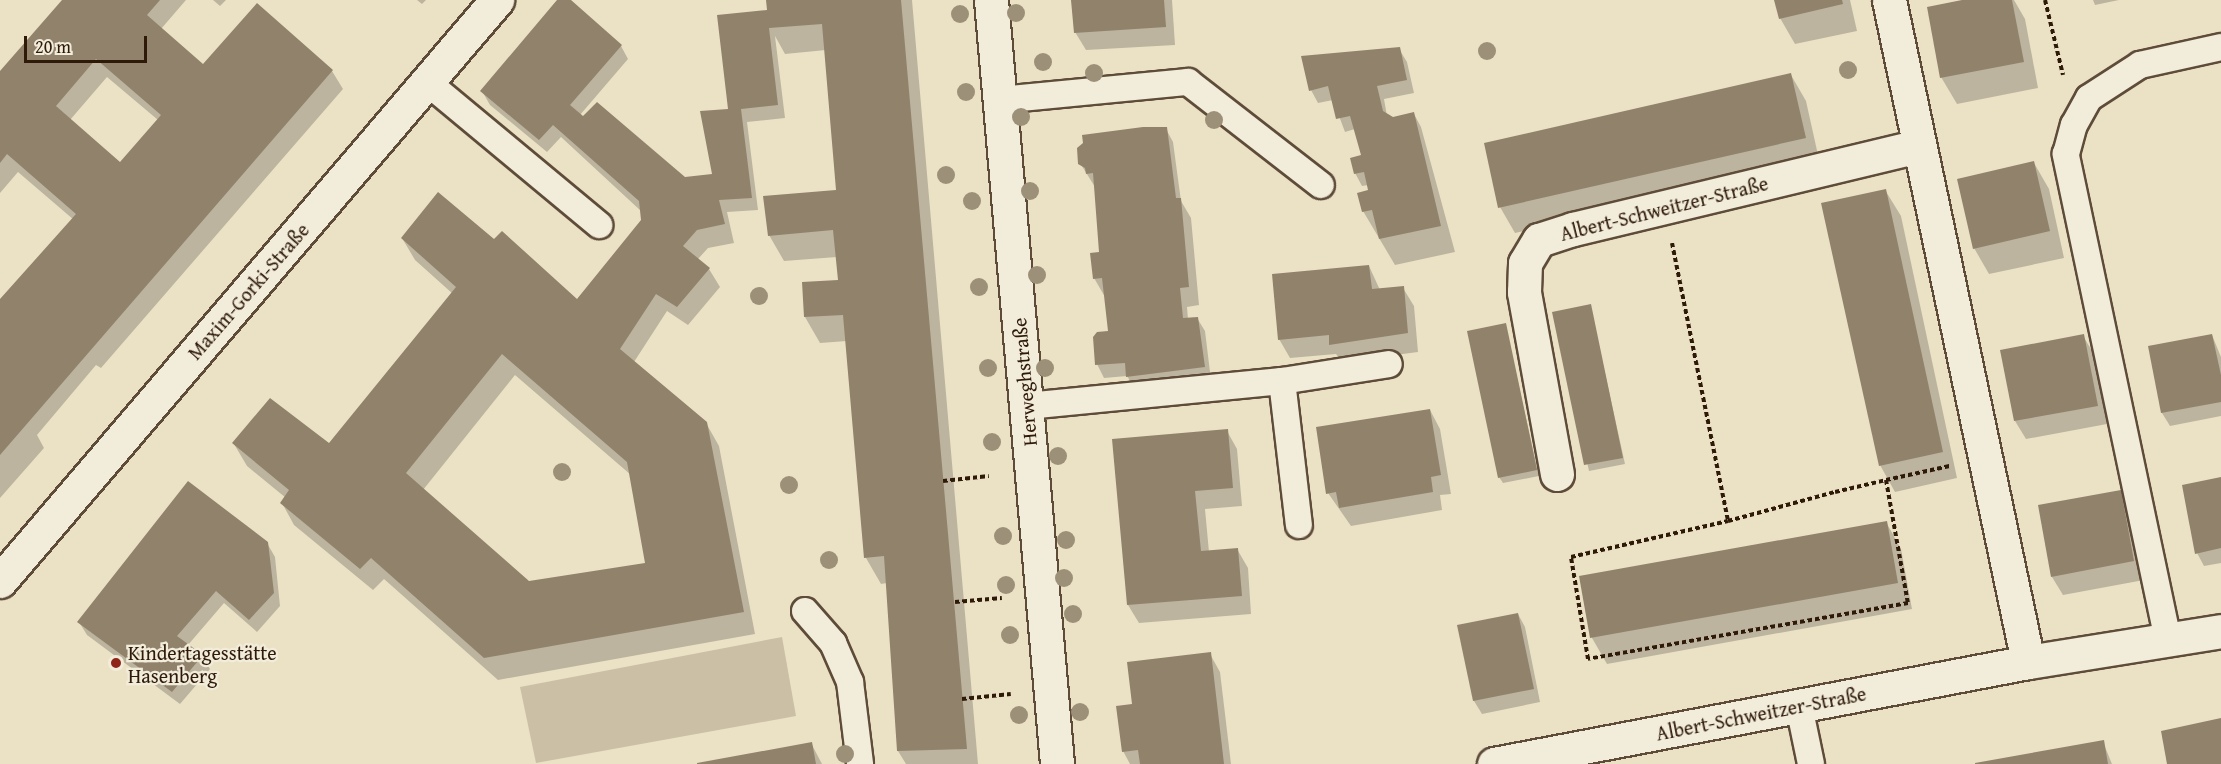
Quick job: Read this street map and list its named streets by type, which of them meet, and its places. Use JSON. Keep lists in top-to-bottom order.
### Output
{
  "streets": {
    "street": ["Albert-Schweitzer-Straße", "Maxim-Gorki-Straße", "Herweghstraße"]
  },
  "places": ["Kindertagesstätte Hasenberg"],
  "scale_bar": "20 m"
}
